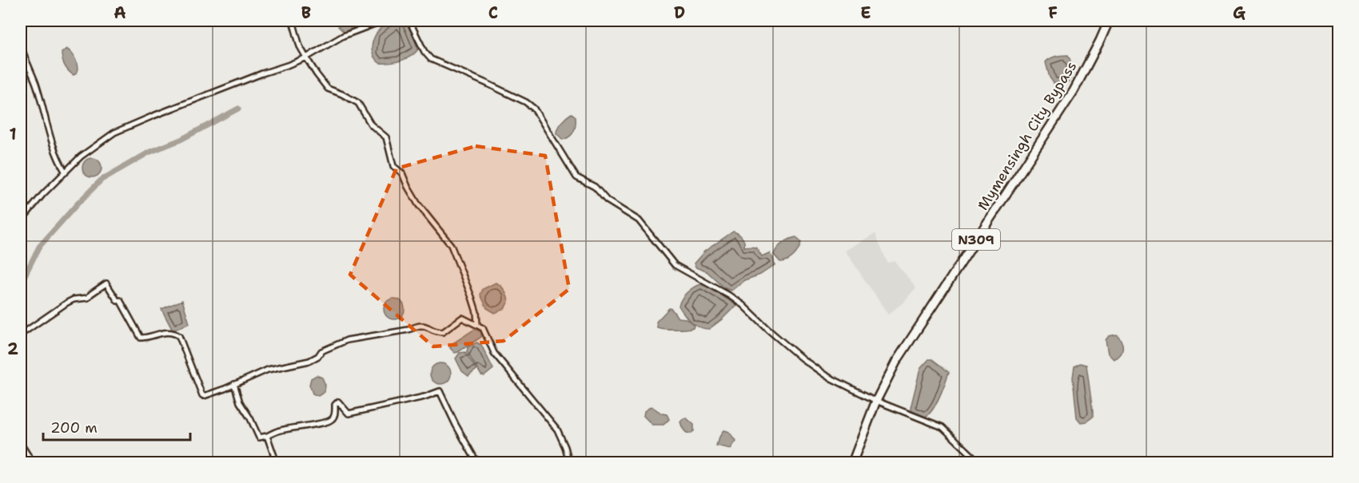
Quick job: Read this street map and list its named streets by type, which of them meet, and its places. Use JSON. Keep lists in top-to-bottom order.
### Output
{
  "streets": {
    "highway": ["Mymensingh City Bypass", "N309"]
  },
  "scale_bar": "200 m",
  "grid": {
    "columns": [
      "A",
      "B",
      "C",
      "D",
      "E",
      "F",
      "G"
    ],
    "rows": ["1", "2"]
  }
}
